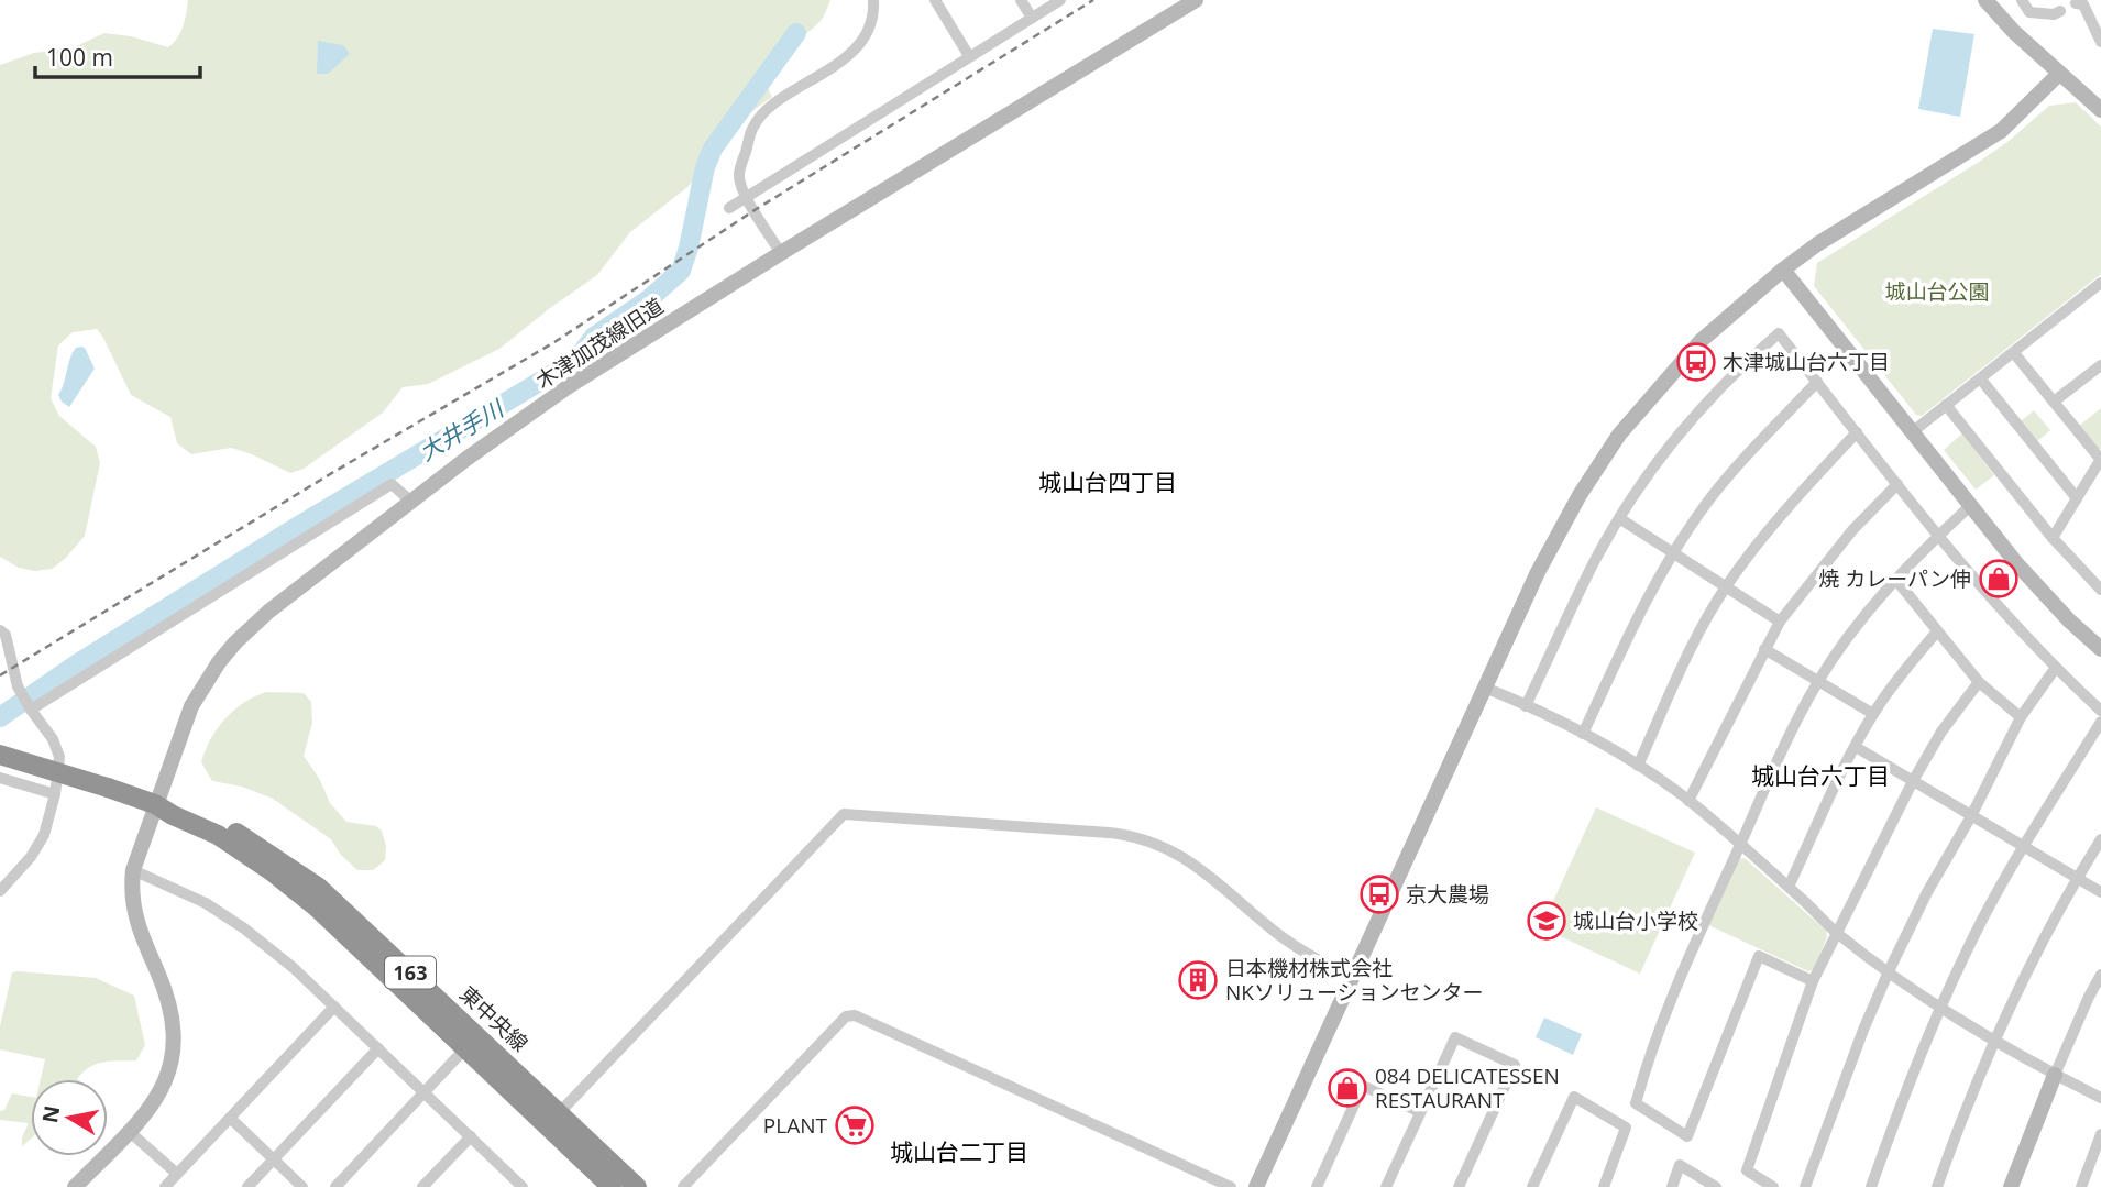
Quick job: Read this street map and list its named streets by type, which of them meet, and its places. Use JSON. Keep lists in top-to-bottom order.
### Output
{
  "streets": {
    "highway": ["163", "東中央線"],
    "street": ["木津加茂線旧道"]
  },
  "crossings": [
    ["木津加茂線旧道", "東中央線"]
  ],
  "districts": ["城山台四丁目", "城山台六丁目", "城山台二丁目"],
  "water": ["大井手川"],
  "parks": ["城山台公園"],
  "places": {
    "bus stop": ["木津城山台六丁目", "京大農場"],
    "shop": ["焼 カレーパン伸", "084 DELICATESSEN RESTAURANT"],
    "school or university": ["城山台小学校"],
    "building": ["日本機材株式会社 NKソリューションセンター"],
    "supermarket": ["PLANT"]
  },
  "scale_bar": "100 m",
  "north": "left"
}
